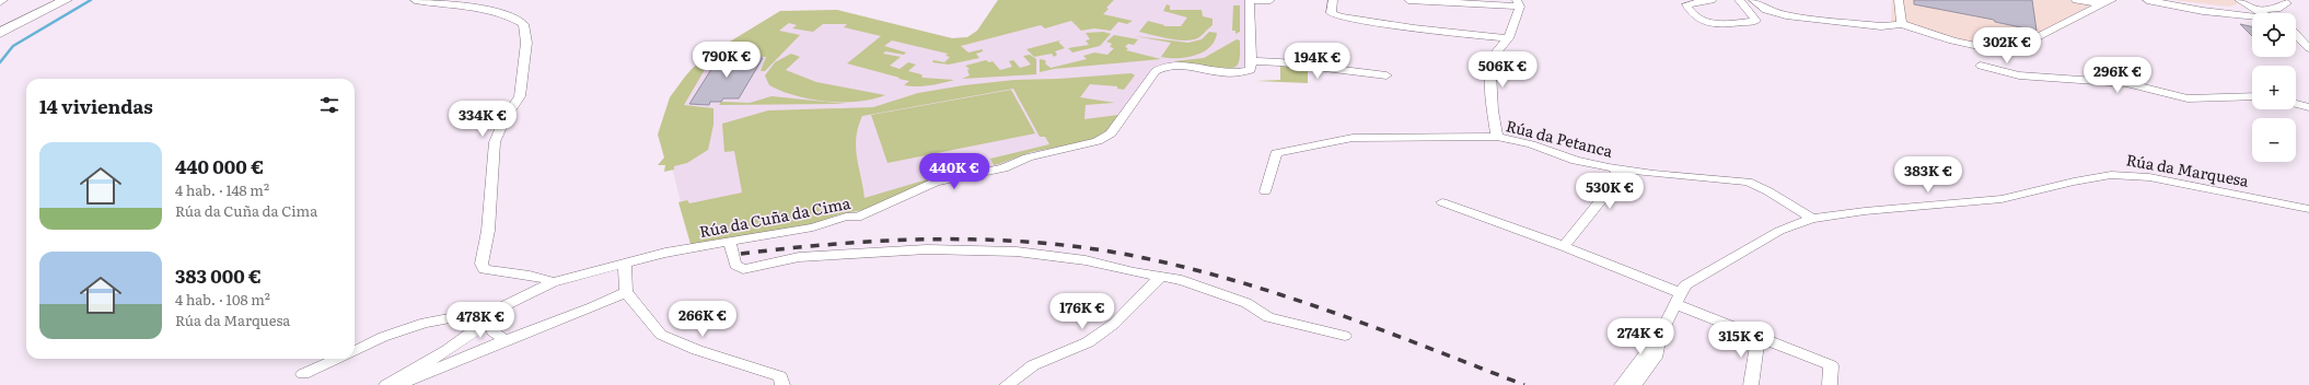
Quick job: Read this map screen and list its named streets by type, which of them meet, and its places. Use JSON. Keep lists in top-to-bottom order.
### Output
{
  "streets": {
    "street": ["Rúa da Petanca", "Rúa da Marquesa", "Rúa da Cuña da Cima"]
  },
  "crossings": [
    ["Rúa da Petanca", "Rúa da Marquesa"]
  ],
  "page": {
    "map_buttons": ["+", "−"],
    "price": [
      "302K €",
      "790K €",
      "194K €",
      "506K €",
      "296K €",
      "334K €",
      "440K €",
      "383K €",
      "530K €",
      "176K €",
      "266K €",
      "478K €",
      "274K €",
      "315K €"
    ],
    "heading": "14 viviendas",
    "list": [
      {
        "name": "440 000 €",
        "note": "4 hab. · 148 m² · Rúa da Cuña da Cima"
      },
      {
        "name": "383 000 €",
        "note": "4 hab. · 108 m² · Rúa da Marquesa"
      }
    ]
  }
}
